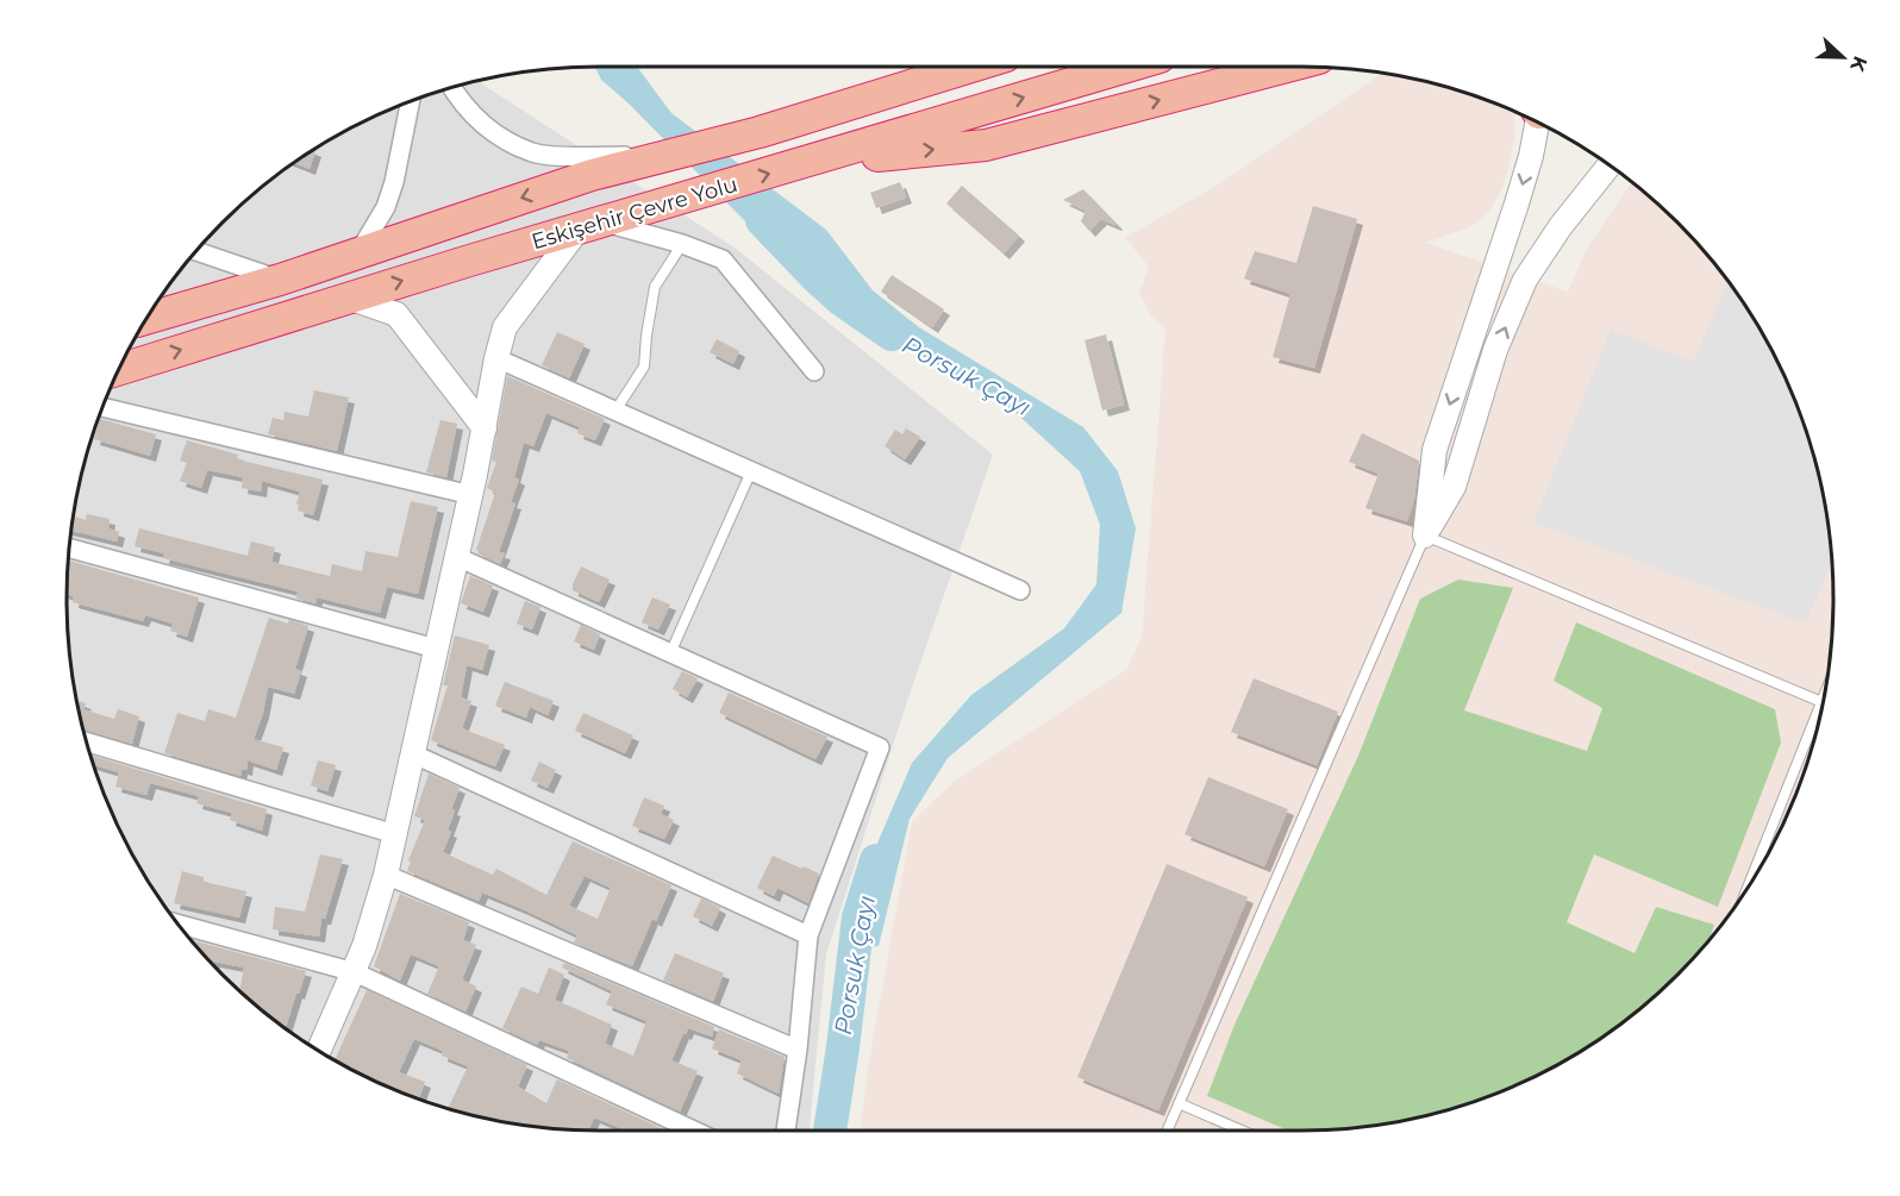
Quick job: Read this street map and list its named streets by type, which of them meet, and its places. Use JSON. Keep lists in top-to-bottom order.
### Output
{
  "streets": {
    "highway": ["Eskişehir Çevre Yolu"]
  },
  "water": ["Porsuk Çayı"],
  "north": "right"
}
